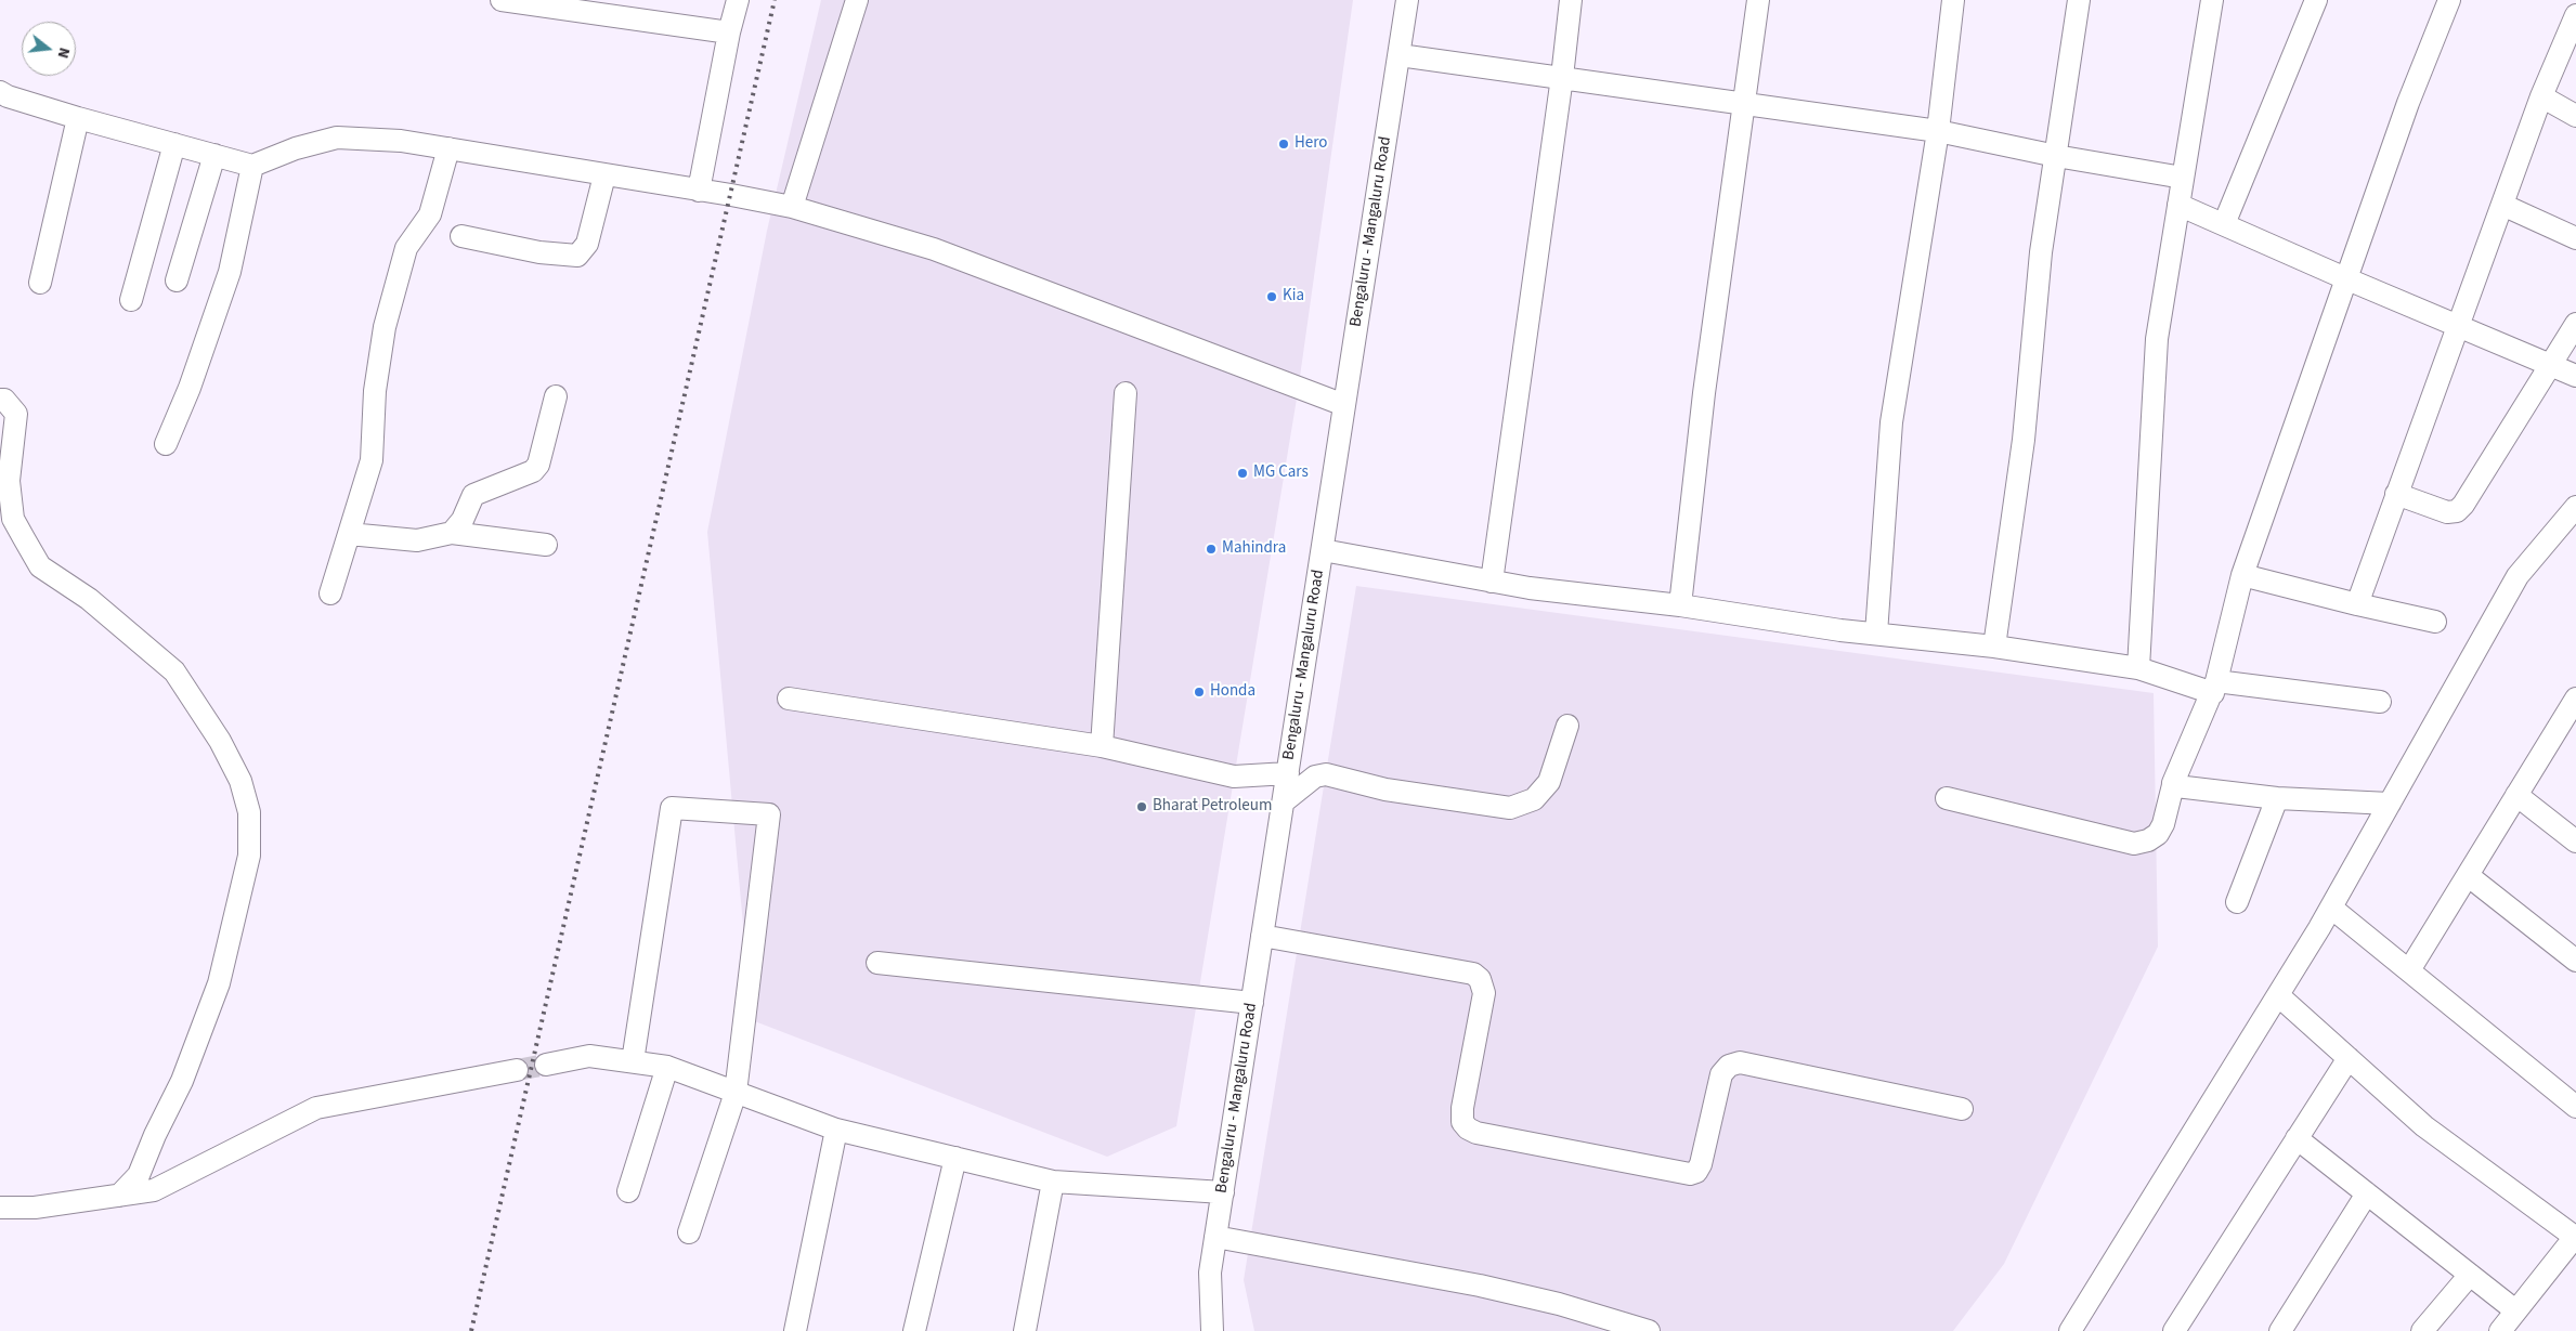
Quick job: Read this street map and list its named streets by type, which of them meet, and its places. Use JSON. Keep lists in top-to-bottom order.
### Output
{
  "streets": {
    "street": ["Bengaluru - Mangaluru Road"]
  },
  "places": [
    "Hero",
    "Kia",
    "MG Cars",
    "Mahindra",
    "Honda",
    "Bharat Petroleum"
  ],
  "north": "right"
}
